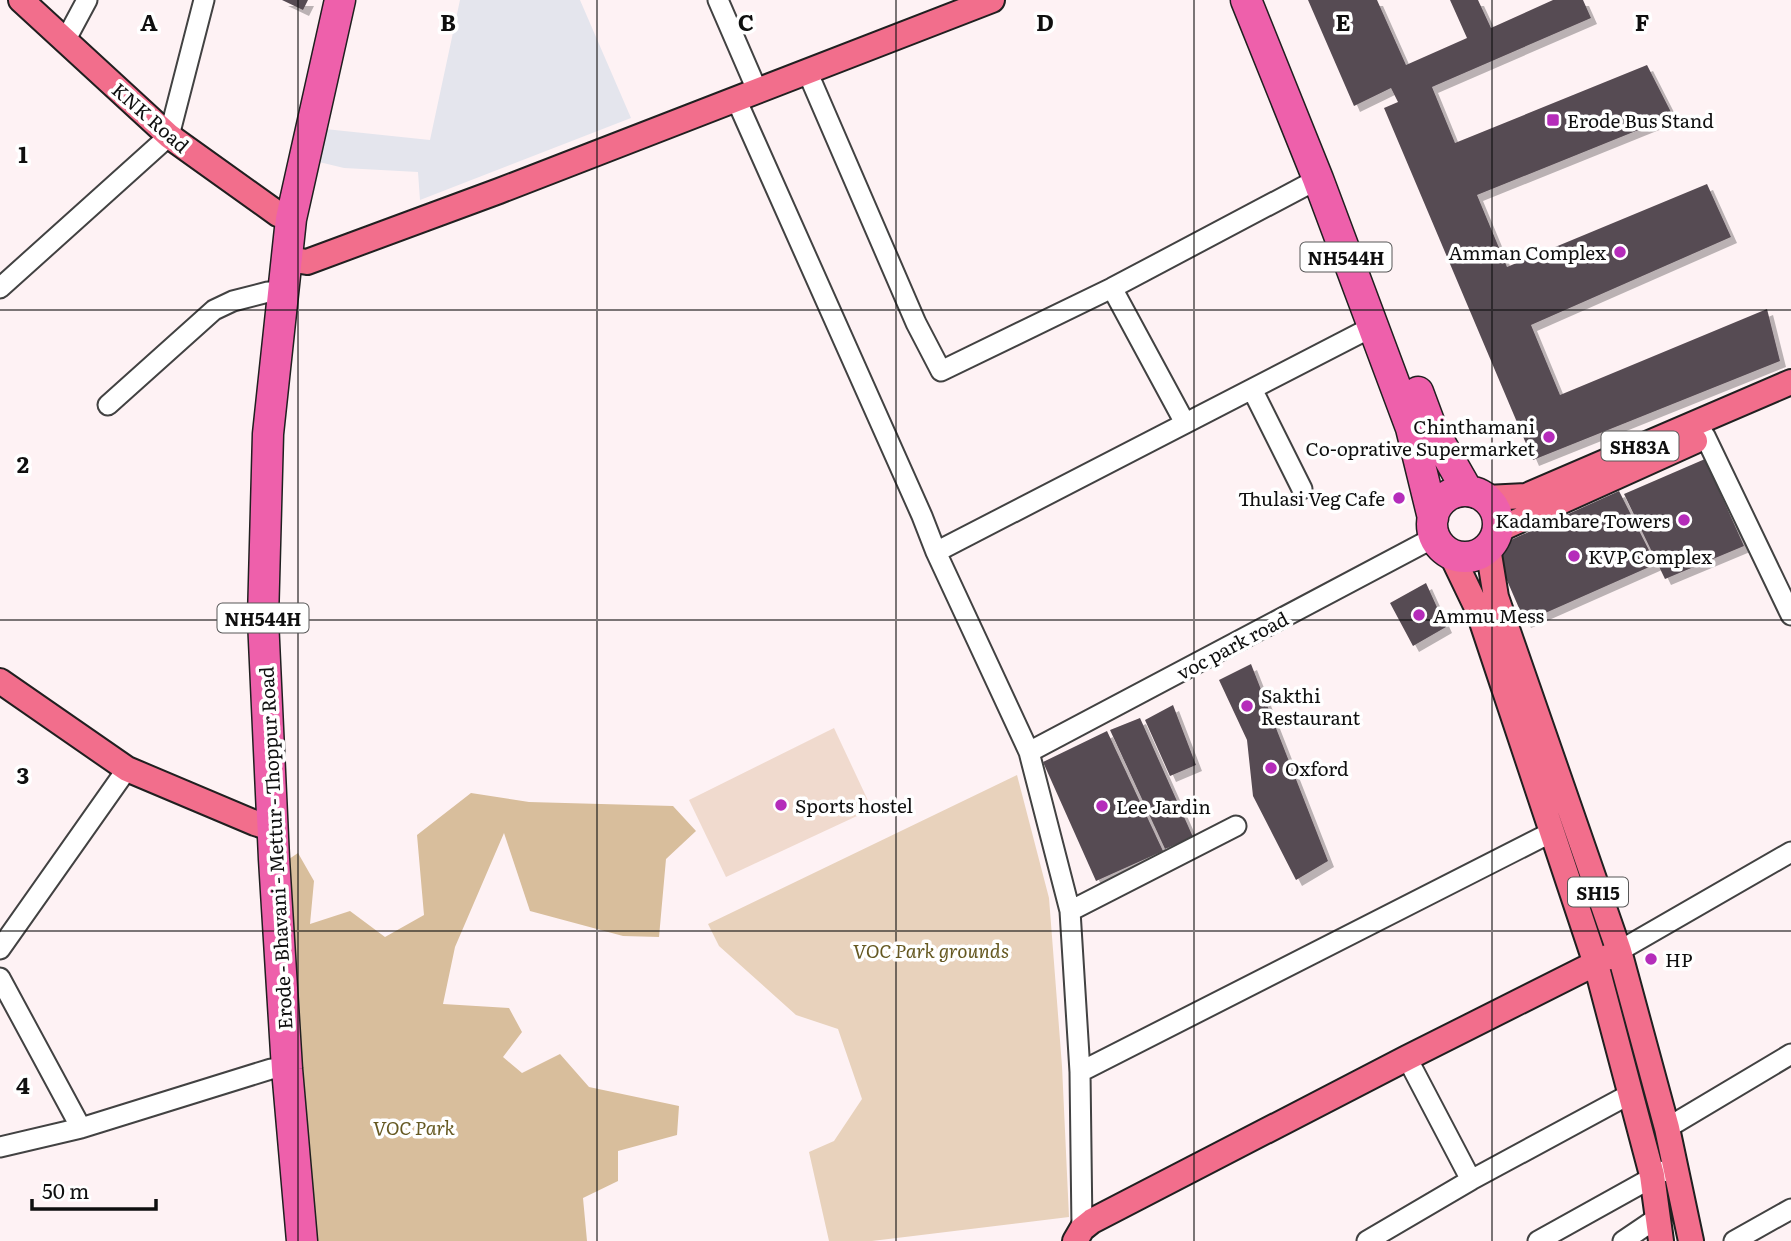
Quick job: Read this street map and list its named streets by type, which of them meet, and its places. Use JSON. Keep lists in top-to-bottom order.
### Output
{
  "streets": {
    "highway": ["NH544H", "Erode - Bhavani - Mettur - Thoppur Road"],
    "main road": ["KNK Road", "SH83A", "SH15"],
    "street": ["voc park road"]
  },
  "crossings": [
    ["KNK Road", "Erode - Bhavani - Mettur - Thoppur Road"],
    ["NH544H", "SH83A"],
    ["NH544H", "voc park road"],
    ["NH544H", "SH15"],
    ["SH83A", "voc park road"],
    ["SH83A", "SH15"],
    ["voc park road", "SH15"]
  ],
  "parks": ["VOC Park grounds", "VOC Park"],
  "places": {
    "transit": ["Erode Bus Stand"],
    "other": [
      "Amman Complex",
      "Chinthamani Co-oprative Supermarket",
      "Thulasi Veg Cafe",
      "Kadambare Towers",
      "KVP Complex",
      "Ammu Mess",
      "Sakthi Restaurant",
      "Oxford",
      "Sports hostel",
      "Lee Jardin",
      "HP"
    ]
  },
  "scale_bar": "50 m",
  "grid": {
    "columns": [
      "A",
      "B",
      "C",
      "D",
      "E",
      "F"
    ],
    "rows": [
      "1",
      "2",
      "3",
      "4"
    ]
  }
}
